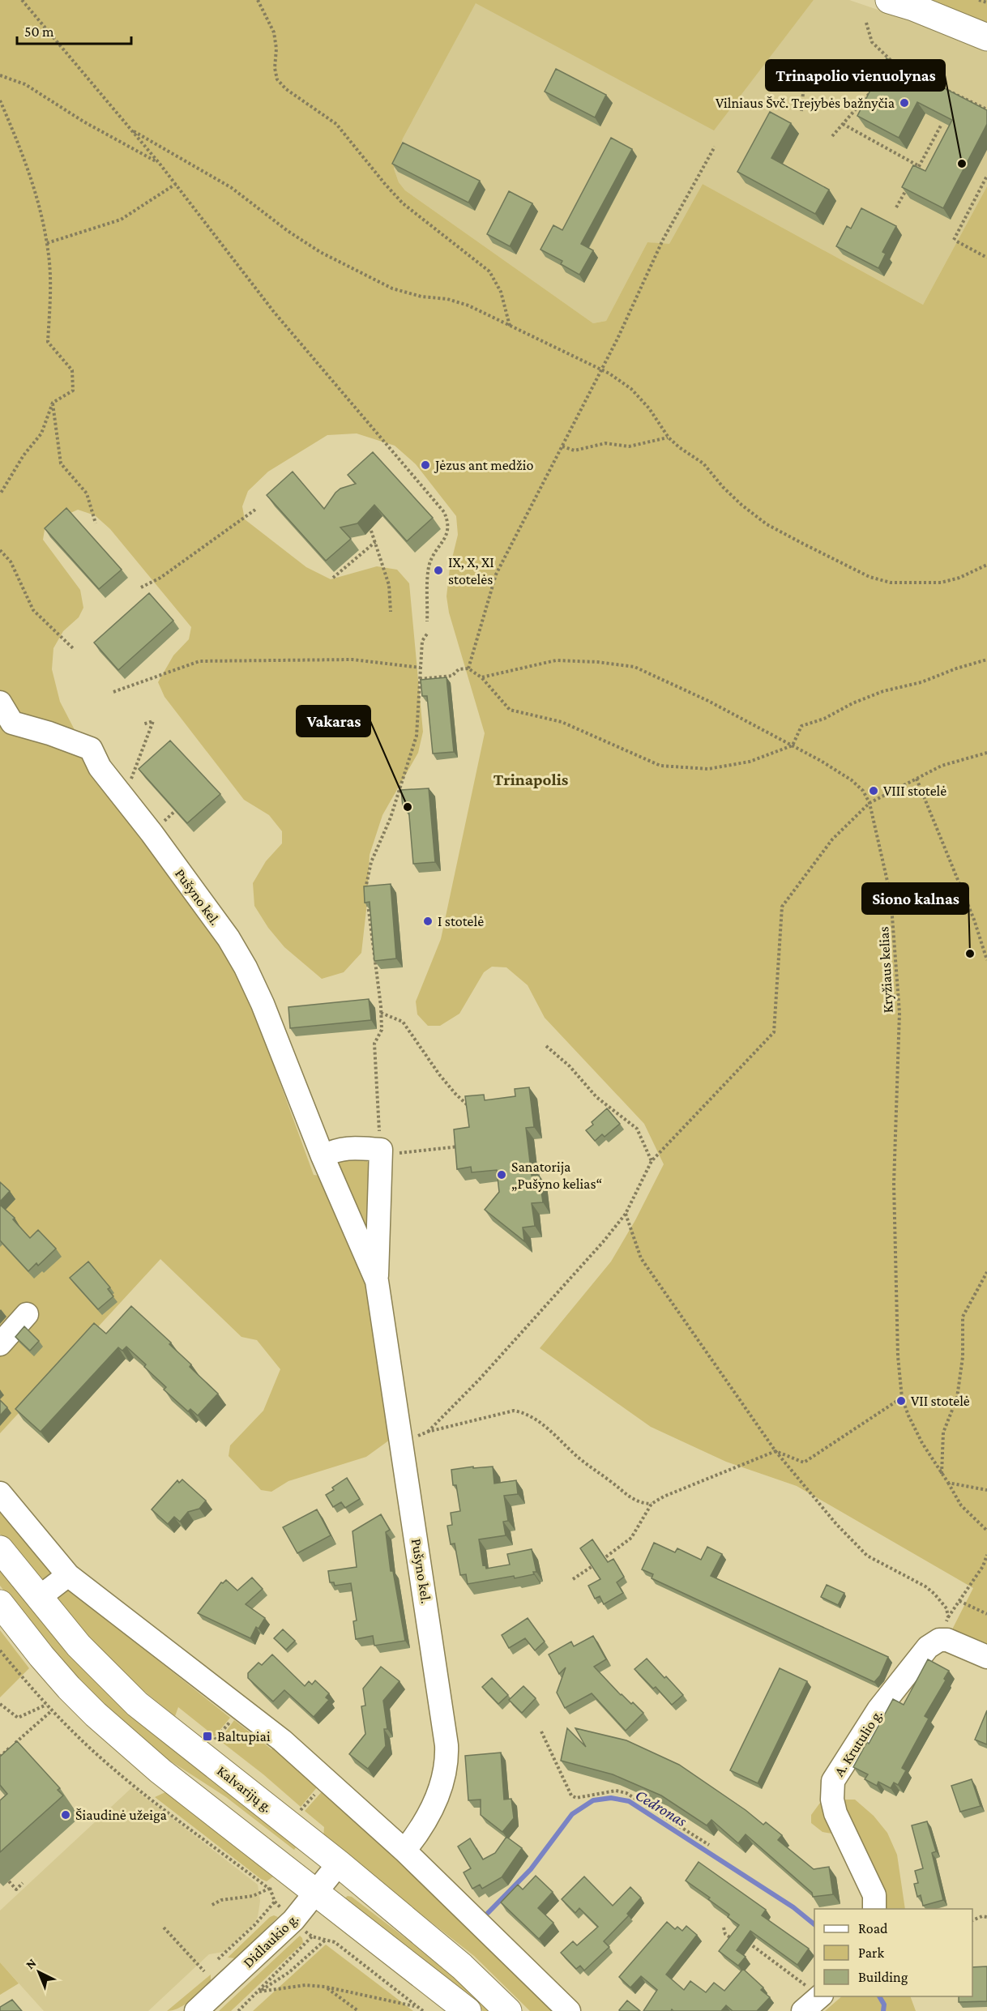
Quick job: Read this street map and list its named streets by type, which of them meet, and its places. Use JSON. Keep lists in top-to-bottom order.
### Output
{
  "streets": {
    "main road": ["Kalvarijų g."],
    "street": ["Pušyno kel.", "A. Krutulio g.", "Didlaukio g."],
    "path": ["Kryžiaus kelias"]
  },
  "crossings": [
    ["Kalvarijų g.", "Didlaukio g."]
  ],
  "districts": ["Trinapolis"],
  "water": ["Cedronas"],
  "places": {
    "other": [
      "Vilniaus Švč. Trejybės bažnyčia",
      "Trinapolio vienuolynas",
      "Jėzus ant medžio",
      "IX, X, XI stotelės",
      "VIII stotelė",
      "Vakaras",
      "I stotelė",
      "Siono kalnas",
      "Sanatorija „Pušyno kelias“",
      "VII stotelė",
      "Šiaudinė užeiga"
    ],
    "transit": ["Baltupiai"]
  },
  "legend": ["Road", "Park", "Building"],
  "scale_bar": "50 m",
  "north": "top left"
}
